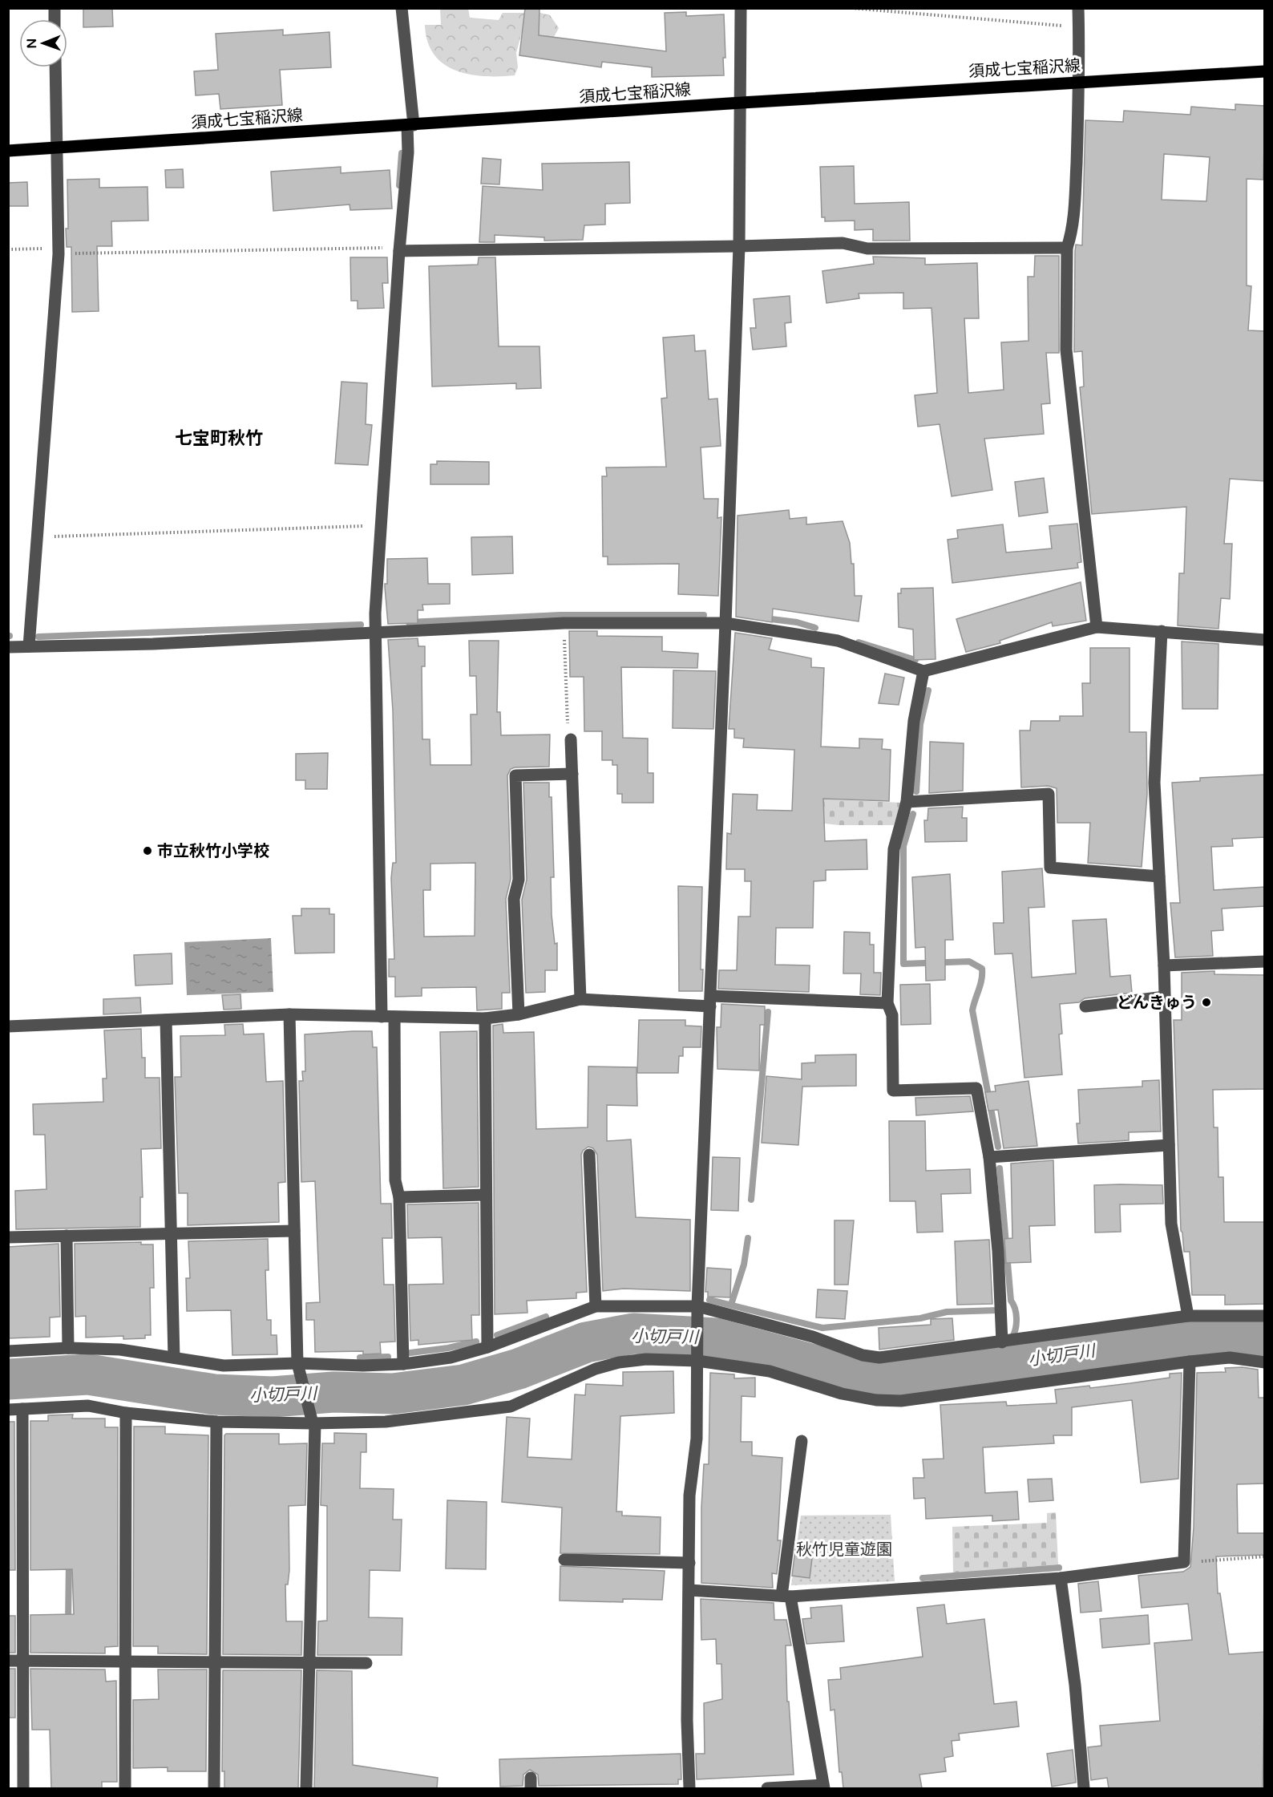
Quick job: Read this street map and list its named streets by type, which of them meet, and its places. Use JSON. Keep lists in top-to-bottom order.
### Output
{
  "streets": {
    "main road": ["須成七宝稲沢線"]
  },
  "districts": ["七宝町秋竹"],
  "water": ["小切戸川"],
  "parks": ["秋竹児童遊園"],
  "places": ["市立秋竹小学校", "どんきゅう"],
  "north": "left"
}
